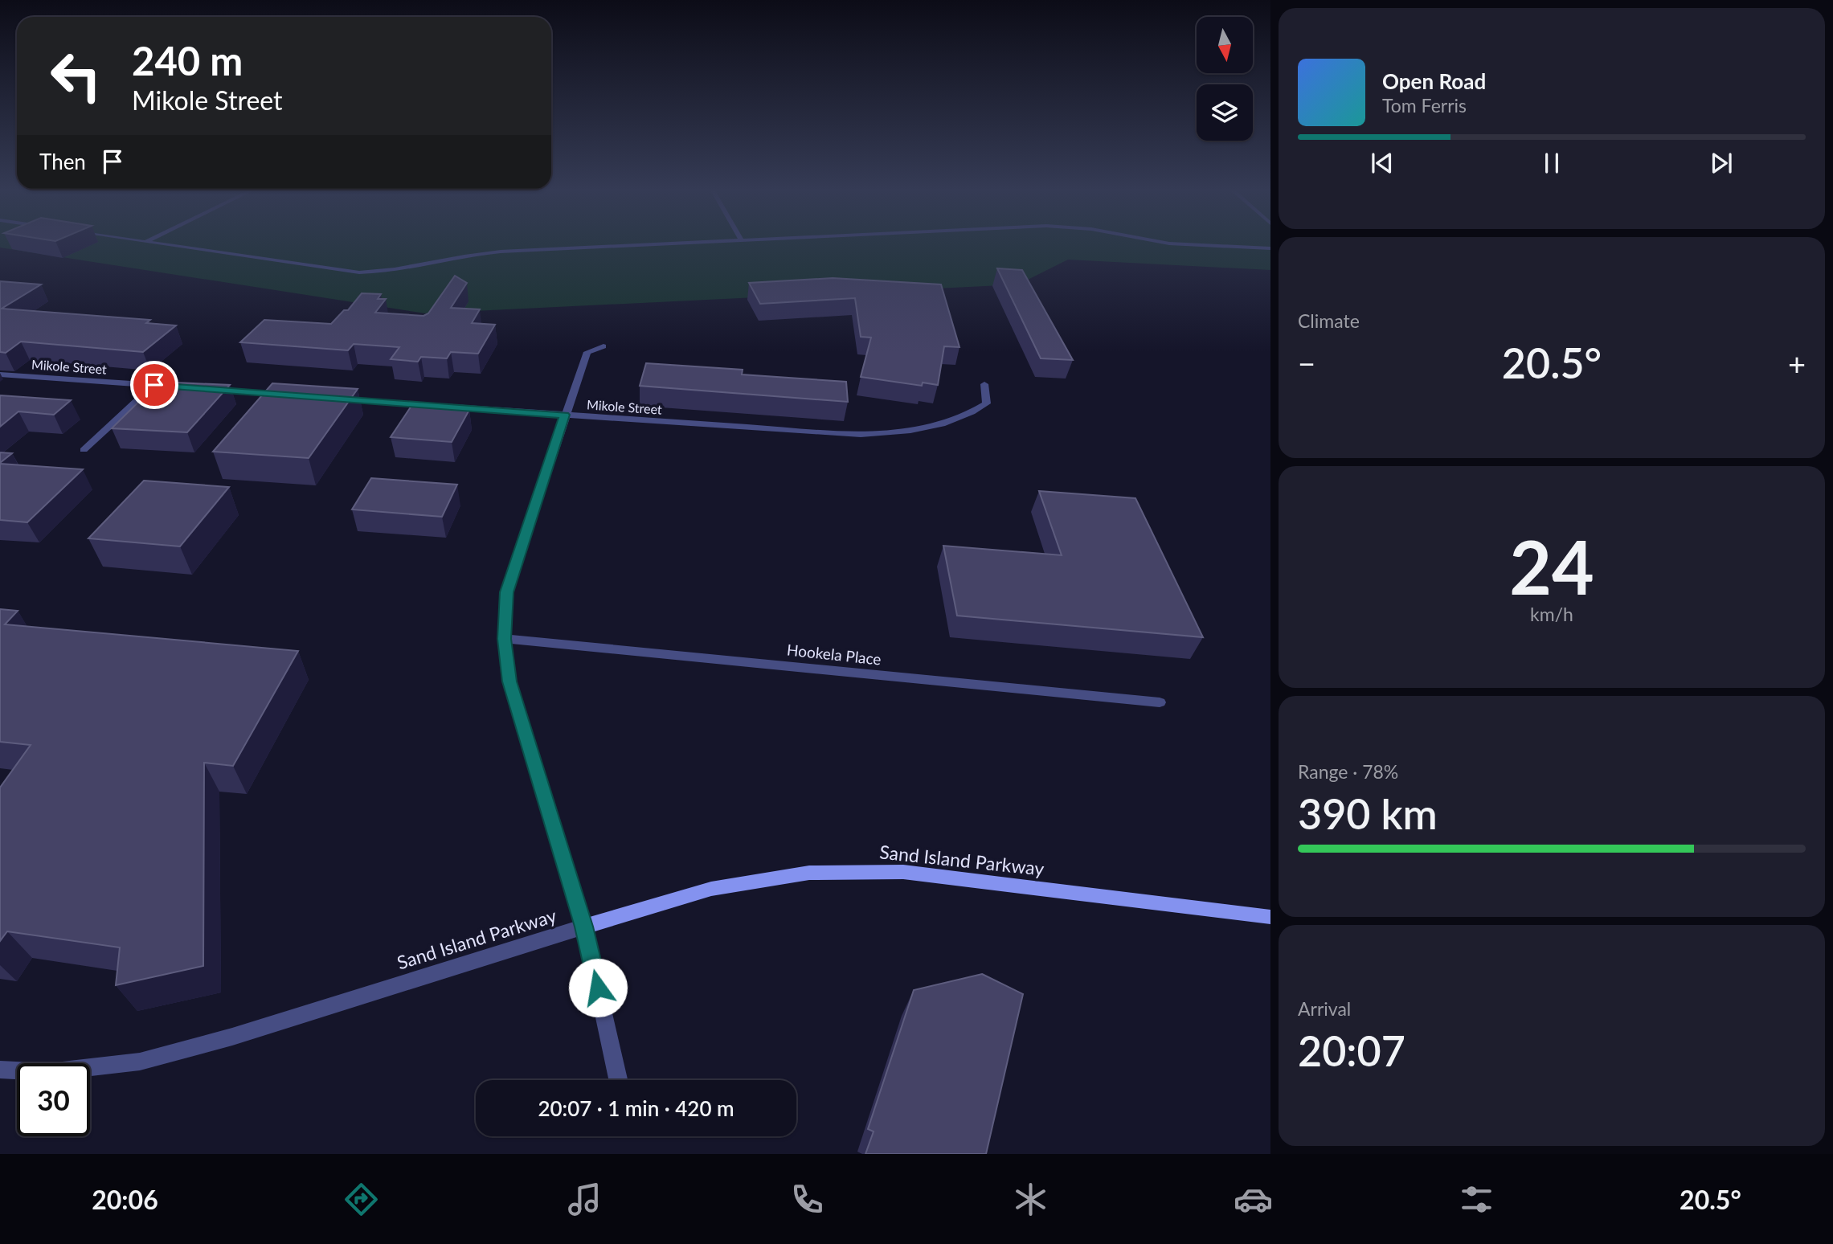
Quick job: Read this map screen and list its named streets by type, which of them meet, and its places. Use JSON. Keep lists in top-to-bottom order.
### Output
{
  "streets": {
    "main road": ["Sand Island Parkway"],
    "street": ["Mikole Street", "Hookela Place"]
  },
  "north": "bottom",
  "page": {
    "turn": ["240 m", "Mikole Street"],
    "song": ["Open Road", "Tom Ferris"],
    "then": "Then",
    "tile": [
      "Climate",
      ["24", "km/h"],
      ["Range · 78%", "390 km"],
      ["Arrival", "20:07"]
    ],
    "heat": ["−", "20.5°", "+"],
    "limit": "30",
    "trip": "20:07 · 1 min · 420 m",
    "tabs": ["20:06", "20.5°"]
  }
}
